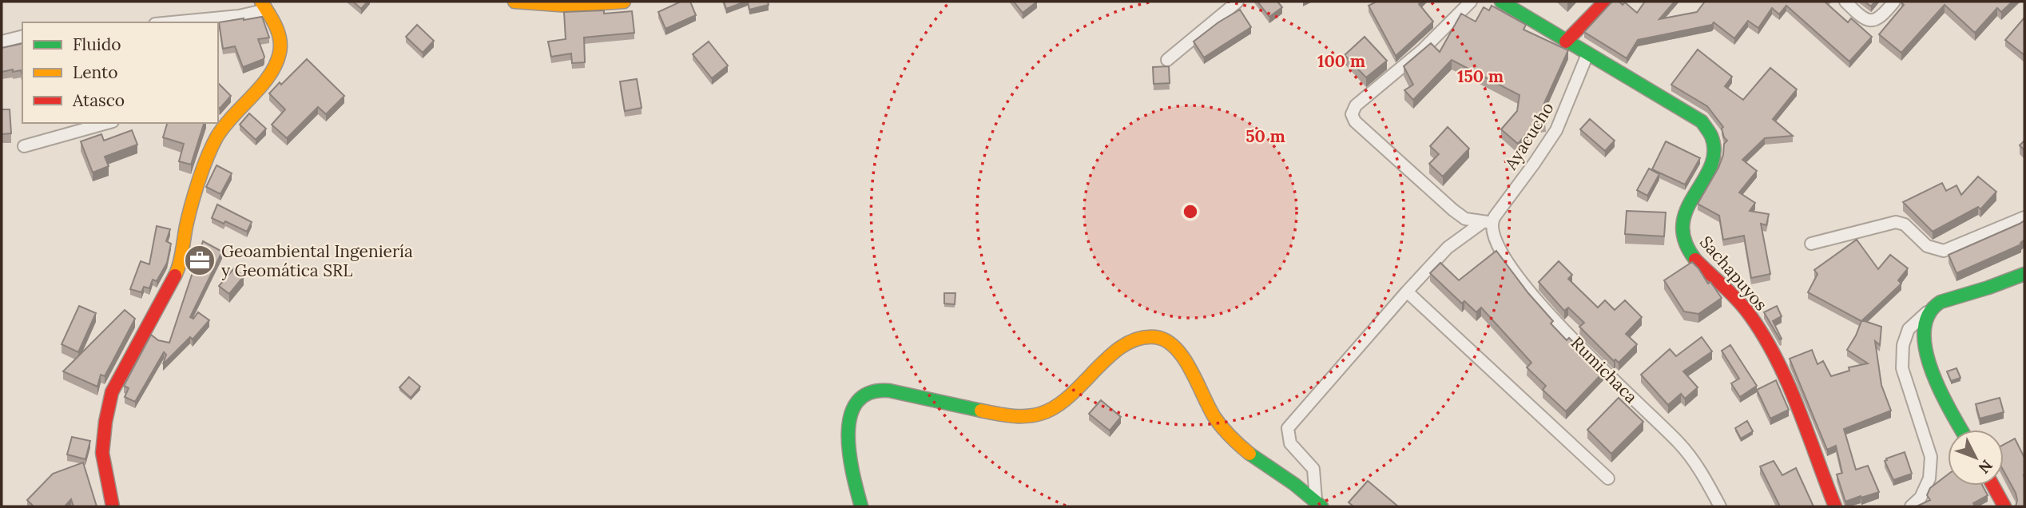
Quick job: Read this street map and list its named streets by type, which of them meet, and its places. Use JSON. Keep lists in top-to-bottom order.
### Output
{
  "streets": {
    "main road": ["Sachapuyos"],
    "street": ["Ayacucho", "Rumichaca"]
  },
  "crossings": [
    ["Ayacucho", "Sachapuyos"],
    ["Ayacucho", "Rumichaca"]
  ],
  "places": {
    "office": ["Geoambiental Ingeniería y Geomática SRL"]
  },
  "legend": ["Fluido", "Lento", "Atasco"],
  "north": "bottom right",
  "rings": ["100 m", "150 m", "50 m"]
}
